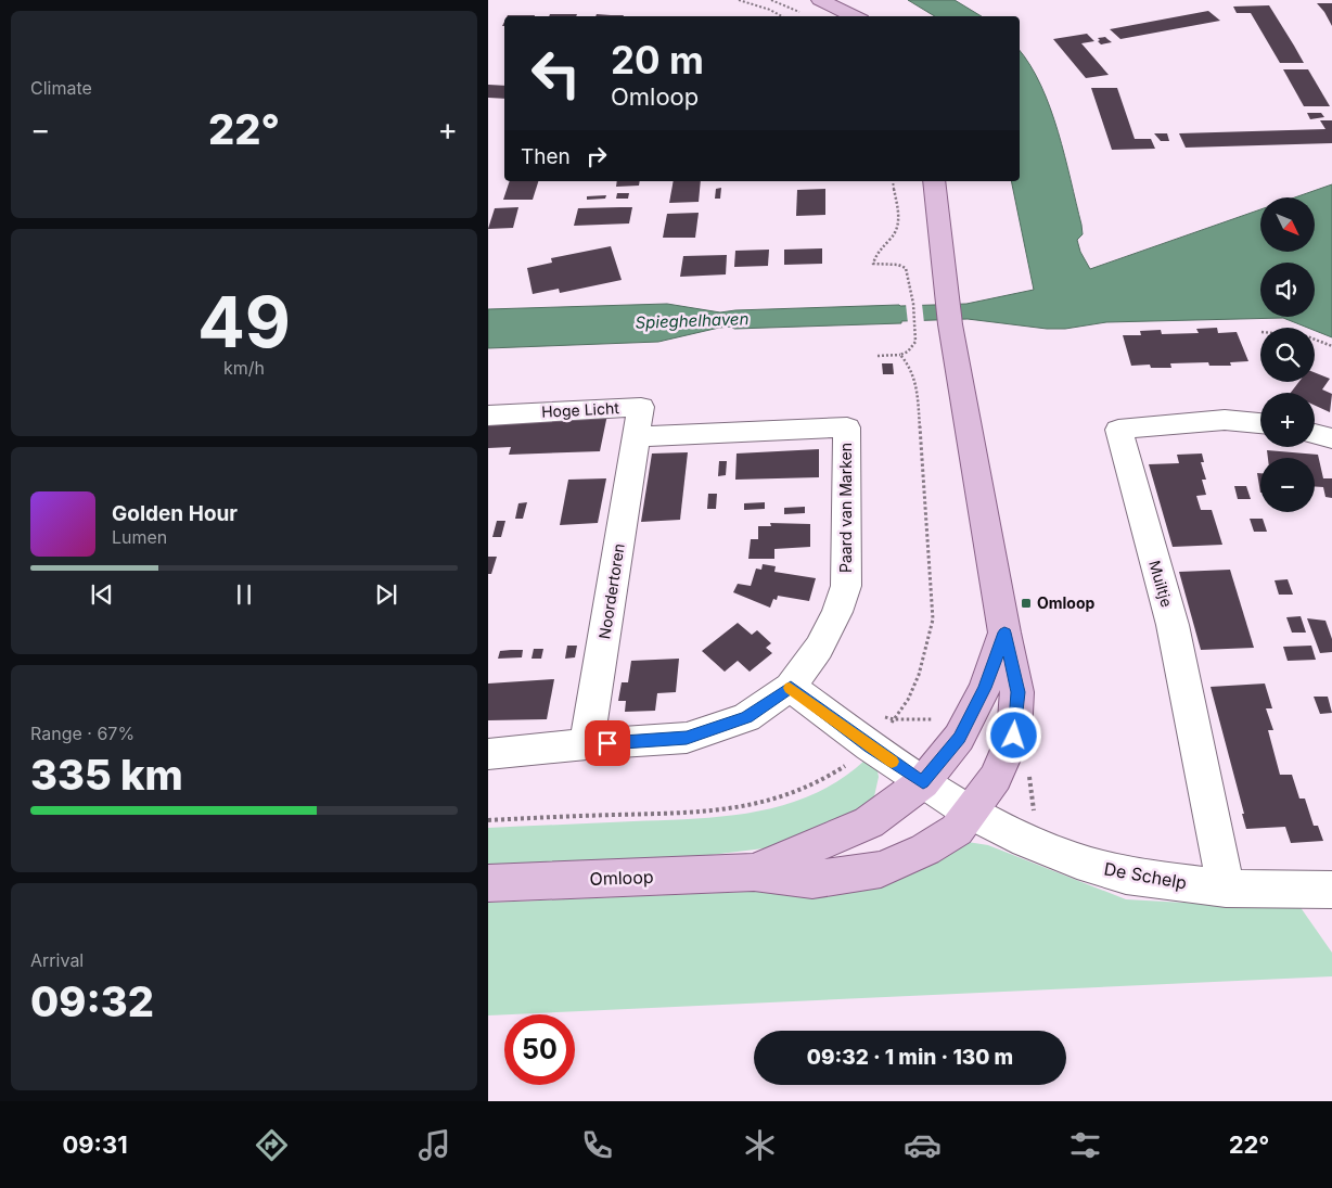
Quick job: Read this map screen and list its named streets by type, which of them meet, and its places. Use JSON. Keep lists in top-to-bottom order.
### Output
{
  "streets": {
    "main road": ["Omloop"],
    "street": [
      "Hoge Licht",
      "Paard van Marken",
      "Muiltje",
      "Noordertoren",
      "De Schelp"
    ]
  },
  "crossings": [
    ["Hoge Licht", "Paard van Marken"],
    ["Hoge Licht", "Noordertoren"],
    ["Paard van Marken", "Noordertoren"],
    ["Muiltje", "De Schelp"],
    ["De Schelp", "Omloop"]
  ],
  "water": ["Spieghelhaven"],
  "places": {
    "transit": ["Omloop"]
  },
  "north": "bottom right",
  "page": {
    "tile": [
      "Climate",
      ["49", "km/h"],
      ["Range · 67%", "335 km"],
      ["Arrival", "09:32"]
    ],
    "turn": ["20 m", "Omloop"],
    "heat": ["−", "22°", "+"],
    "then": "Then",
    "map_buttons": ["+", "−"],
    "song": ["Golden Hour", "Lumen"],
    "limit": "50",
    "trip": "09:32 · 1 min · 130 m",
    "tabs": ["09:31", "22°"]
  }
}
